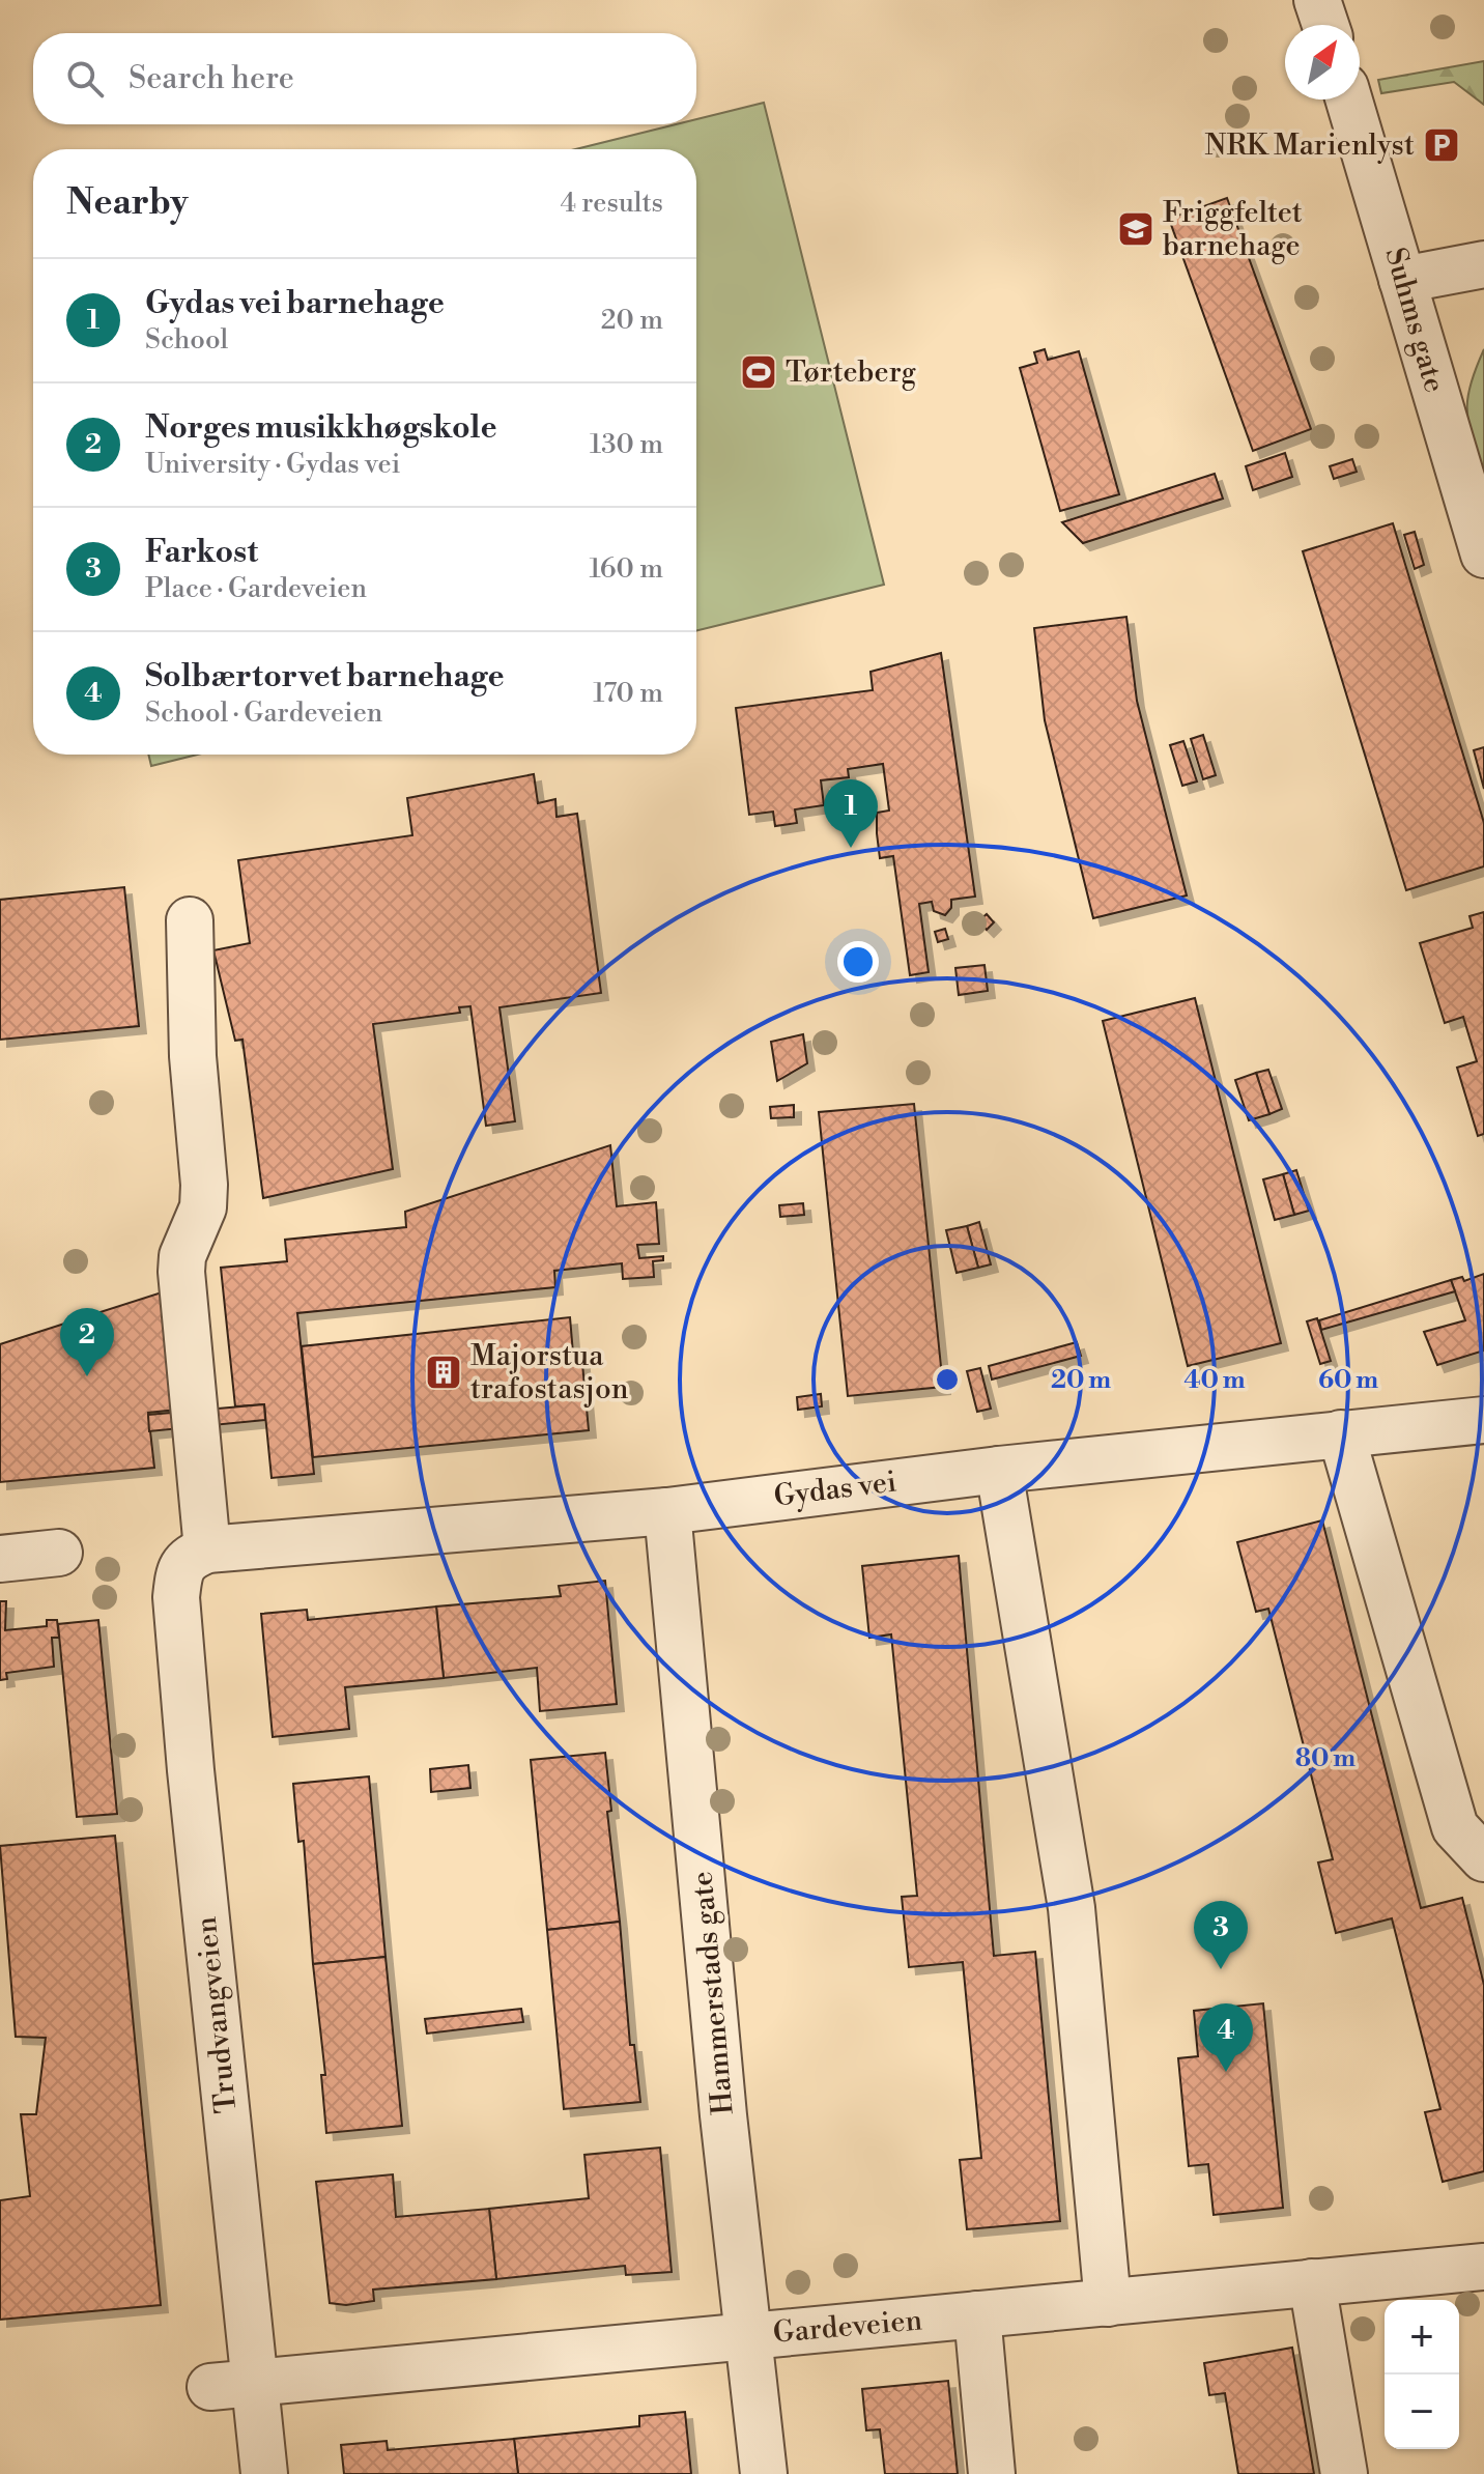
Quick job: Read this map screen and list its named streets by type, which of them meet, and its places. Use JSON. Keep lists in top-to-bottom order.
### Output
{
  "streets": {
    "street": [
      "Suhms gate",
      "Gydas vei",
      "Hammerstads gate",
      "Trudvangveien",
      "Gardeveien"
    ]
  },
  "crossings": [
    ["Gydas vei", "Hammerstads gate"],
    ["Gydas vei", "Trudvangveien"],
    ["Hammerstads gate", "Gardeveien"],
    ["Trudvangveien", "Gardeveien"]
  ],
  "places": {
    "parking": ["NRK Marienlyst"],
    "school or university": ["Friggfeltet barnehage"],
    "sports": ["Tørteberg"],
    "building": ["Majorstua trafostasjon"]
  },
  "north": "top right",
  "page": {
    "search": "Search here",
    "heading": ["Nearby", "4 results"],
    "list": [
      {
        "mark": "1",
        "name": "Gydas vei barnehage",
        "note": "School",
        "value": "20 m"
      },
      {
        "mark": "2",
        "name": "Norges musikkhøgskole",
        "note": "University · Gydas vei",
        "value": "130 m"
      },
      {
        "mark": "3",
        "name": "Farkost",
        "note": "Place · Gardeveien",
        "value": "160 m"
      },
      {
        "mark": "4",
        "name": "Solbærtorvet barnehage",
        "note": "School · Gardeveien",
        "value": "170 m"
      }
    ],
    "pins": [
      "1",
      "2",
      "3",
      "4"
    ],
    "map_buttons": ["+", "−"]
  },
  "rings": [
    "20 m",
    "40 m",
    "60 m",
    "80 m"
  ]
}
